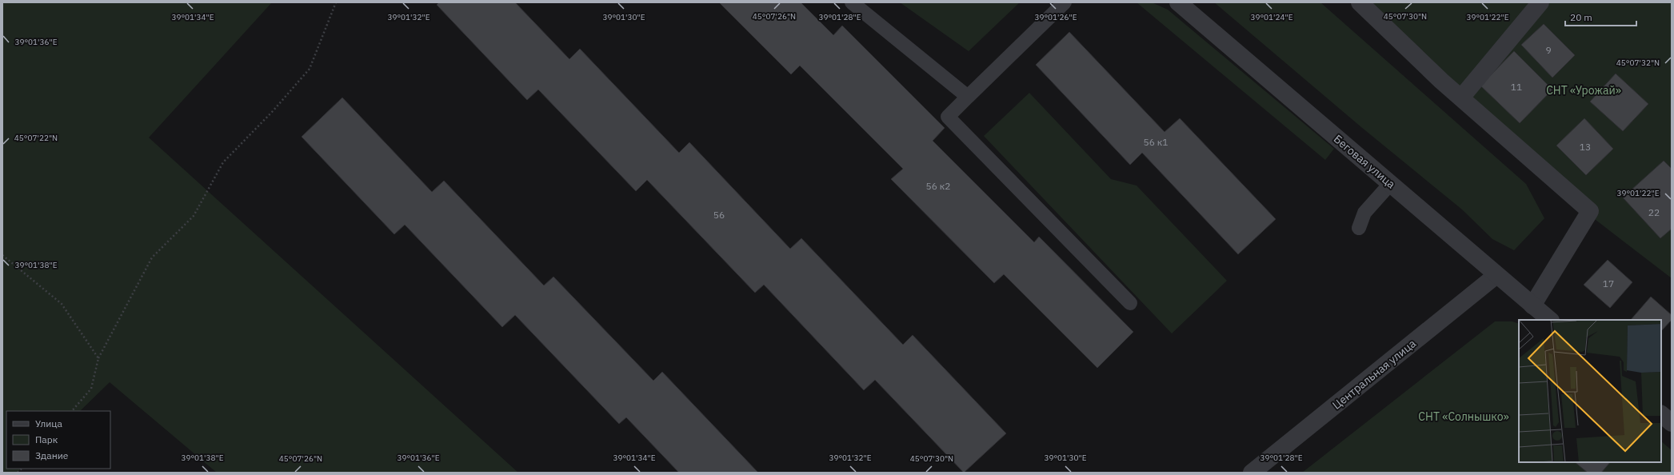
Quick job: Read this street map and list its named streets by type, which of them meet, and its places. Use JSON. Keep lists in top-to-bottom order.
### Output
{
  "streets": {
    "street": ["Беговая улица", "Центральная улица"]
  },
  "crossings": [
    ["Беговая улица", "Центральная улица"]
  ],
  "parks": ["СНТ «Урожай»", "СНТ «Солнышко»"],
  "house_numbers": [
    "9",
    "11",
    "56 к1",
    "13",
    "56 к2",
    "22",
    "56",
    "17"
  ],
  "legend": ["Улица", "Парк", "Здание"],
  "scale_bar": "20 m",
  "coordinates": [
    "45°07'26\"N",
    "45°07'30\"N",
    "39°01'34\"E",
    "39°01'32\"E",
    "39°01'30\"E",
    "39°01'28\"E",
    "39°01'26\"E",
    "39°01'24\"E",
    "39°01'22\"E",
    "39°01'36\"E",
    "45°07'32\"N",
    "45°07'22\"N",
    "39°01'38\"E"
  ]
}
